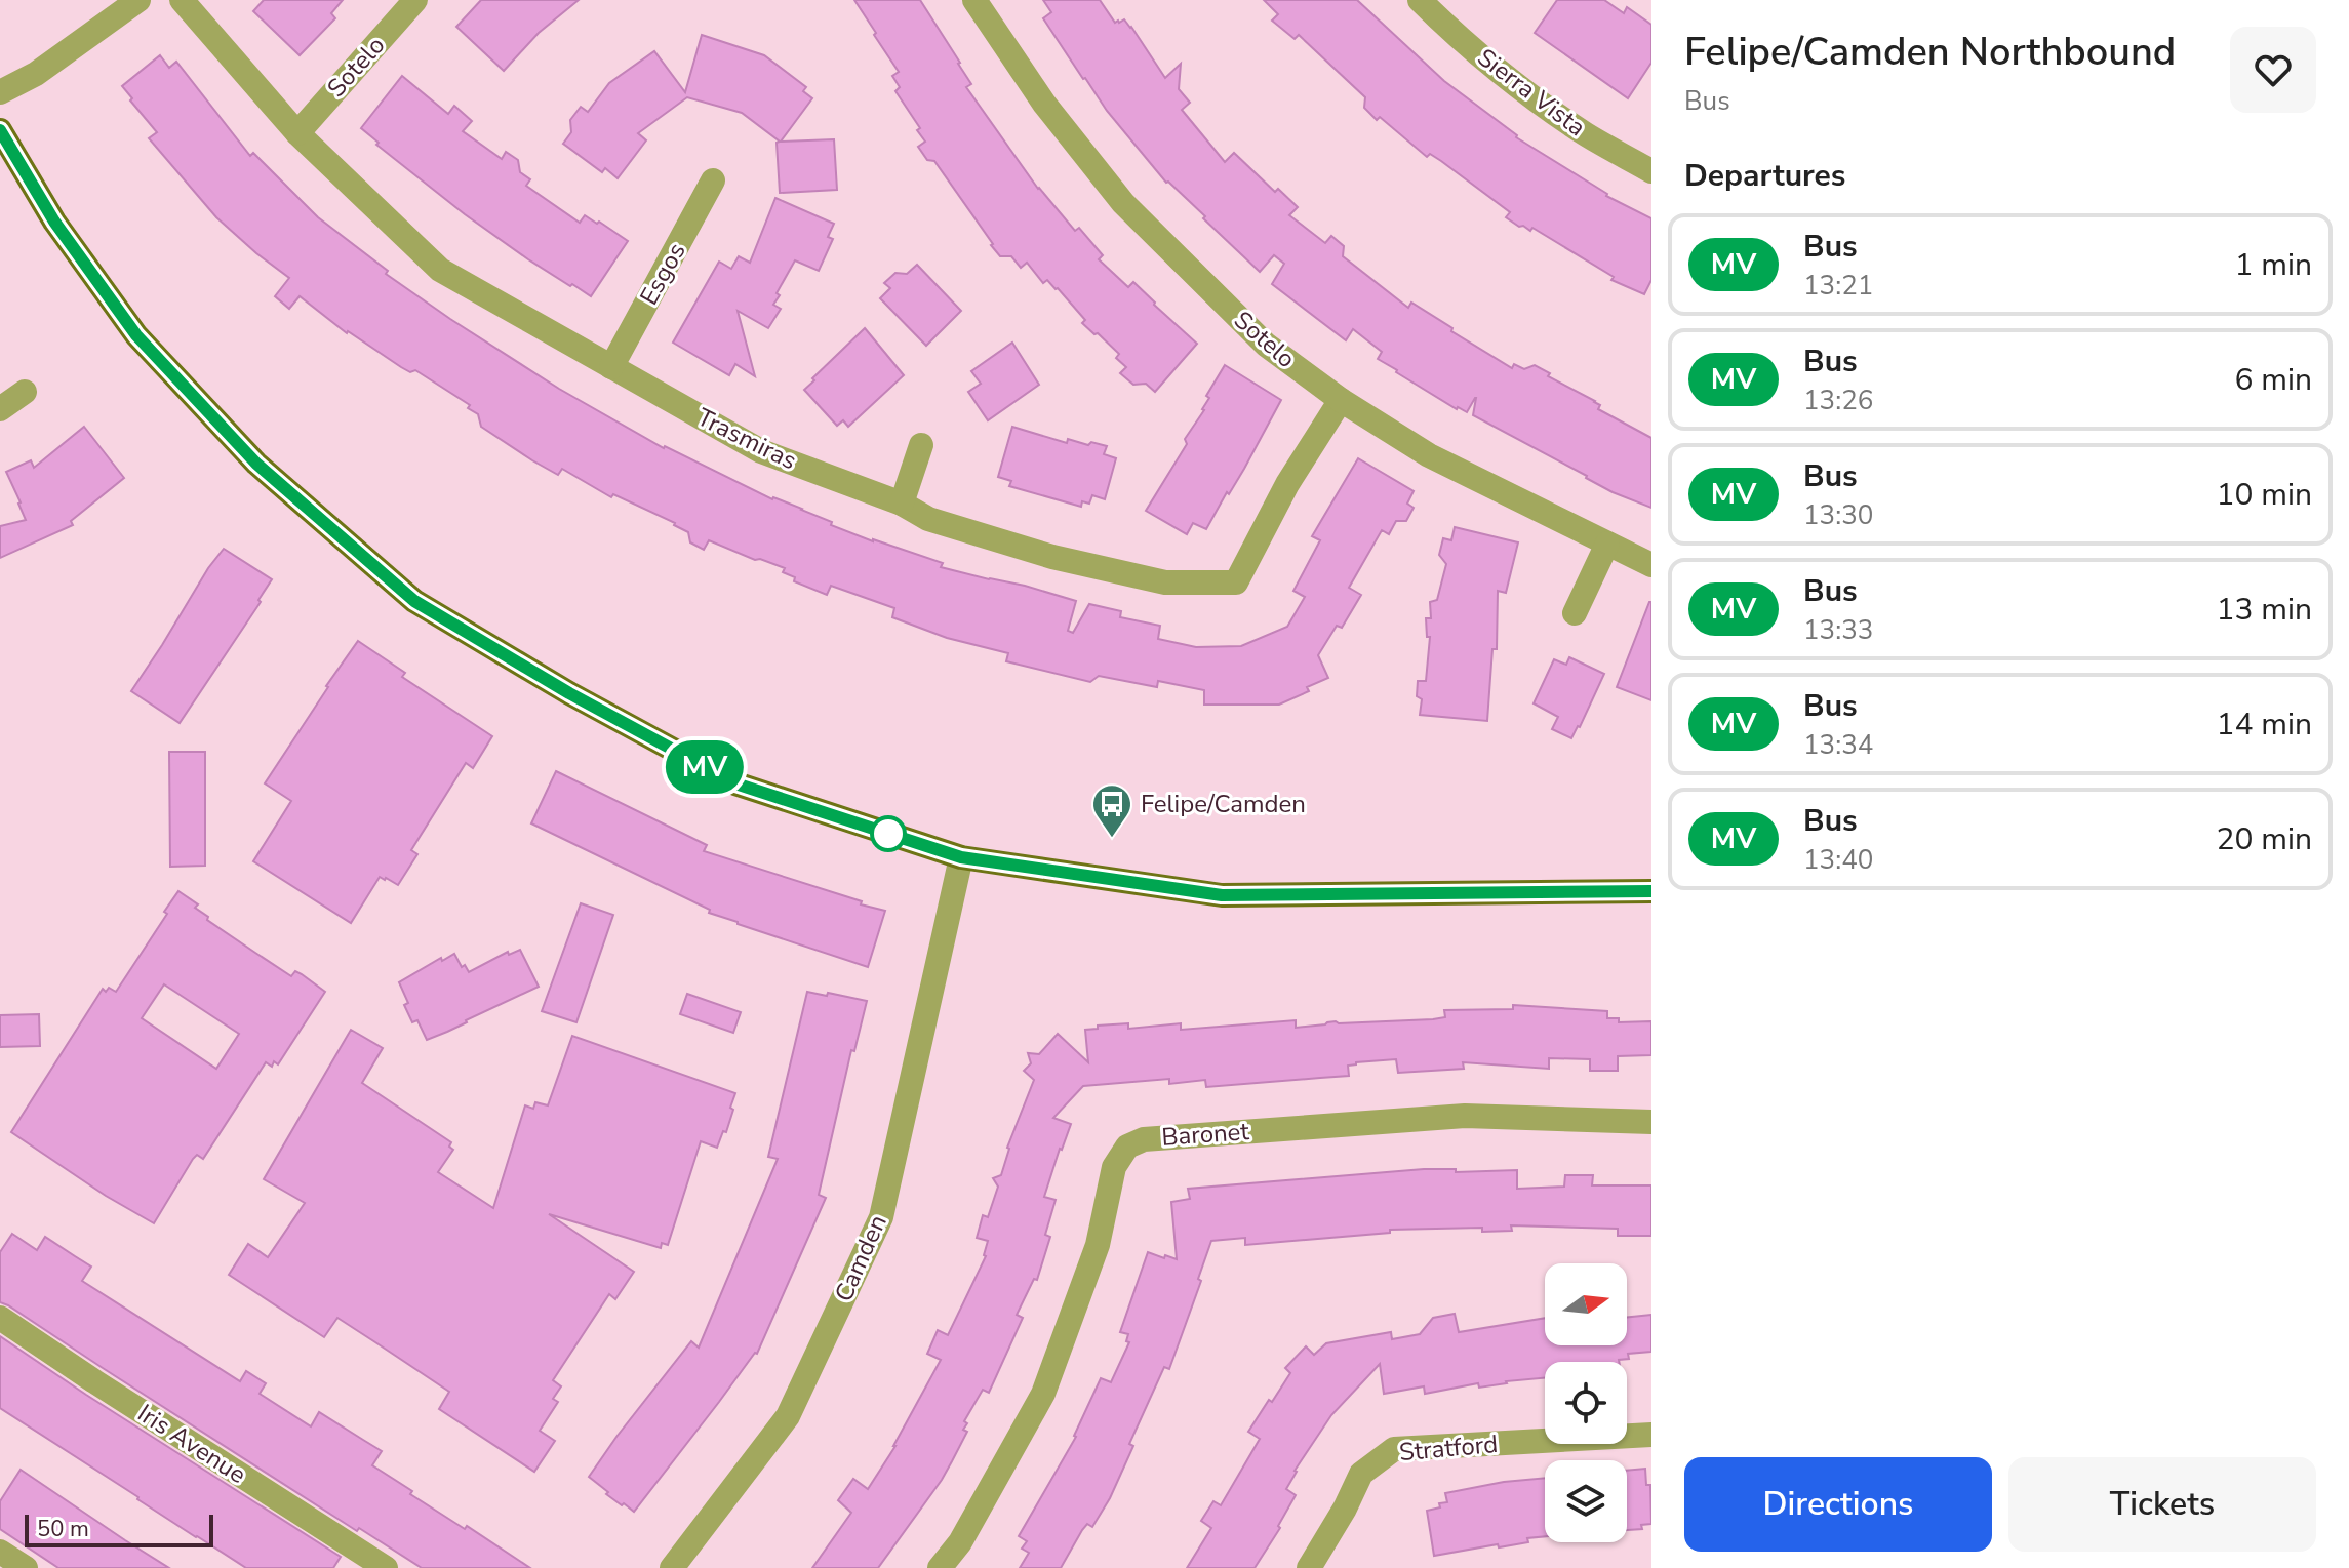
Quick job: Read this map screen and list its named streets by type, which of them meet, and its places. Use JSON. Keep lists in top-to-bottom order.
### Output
{
  "streets": {
    "street": [
      "Sotelo",
      "Sierra Vista",
      "Esgos",
      "Trasmiras",
      "Baronet",
      "Camden",
      "Iris Avenue",
      "Stratford"
    ]
  },
  "crossings": [
    ["Sotelo", "Trasmiras"],
    ["Esgos", "Trasmiras"]
  ],
  "places": {
    "bus stop": ["Felipe/Camden"]
  },
  "lines": ["bus line MV"],
  "scale_bar": "50 m",
  "north": "right",
  "page": {
    "on_map": "MV",
    "heading": [
      ["Felipe/Camden Northbound", "Bus"],
      "Departures"
    ],
    "list": [
      {
        "mark": "MV",
        "name": "Bus",
        "note": "13:21",
        "value": "1 min"
      },
      {
        "mark": "MV",
        "name": "Bus",
        "note": "13:26",
        "value": "6 min"
      },
      {
        "mark": "MV",
        "name": "Bus",
        "note": "13:30",
        "value": "10 min"
      },
      {
        "mark": "MV",
        "name": "Bus",
        "note": "13:33",
        "value": "13 min"
      },
      {
        "mark": "MV",
        "name": "Bus",
        "note": "13:34",
        "value": "14 min"
      },
      {
        "mark": "MV",
        "name": "Bus",
        "note": "13:40",
        "value": "20 min"
      }
    ],
    "buttons": ["Directions", "Tickets"],
    "scale": "50 m"
  }
}
